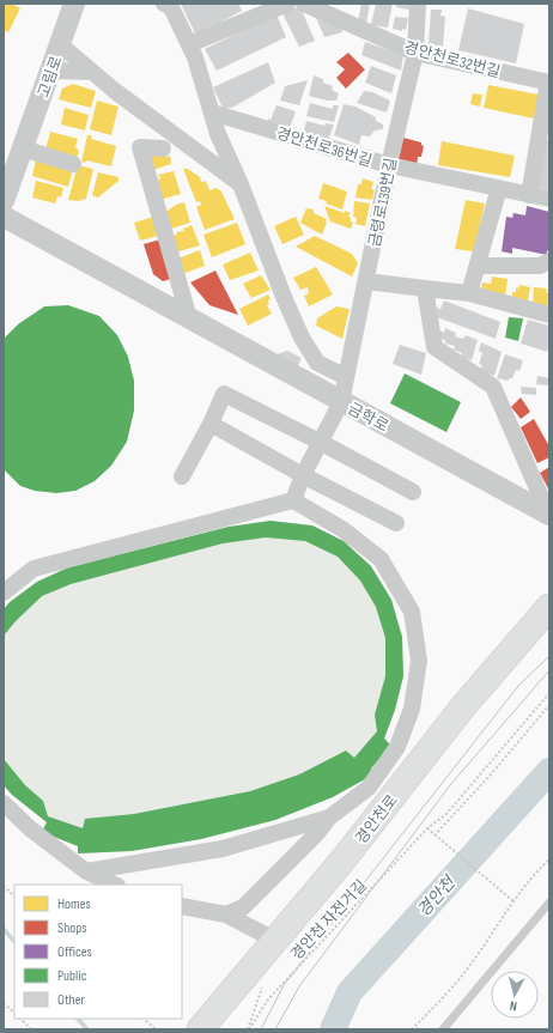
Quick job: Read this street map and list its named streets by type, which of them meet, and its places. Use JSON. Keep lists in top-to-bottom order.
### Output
{
  "streets": {
    "main road": ["경안천로"],
    "street": [
      "경안천로32번길",
      "고림로",
      "경안천로36번길",
      "금령로139번길",
      "금학로"
    ],
    "path": ["경안천 자전거길"]
  },
  "crossings": [
    ["경안천로32번길", "금령로139번길"],
    ["경안천로36번길", "금령로139번길"],
    ["금령로139번길", "금학로"]
  ],
  "water": ["경안천"],
  "legend": [
    "Homes",
    "Shops",
    "Offices",
    "Public",
    "Other"
  ],
  "north": "bottom"
}
